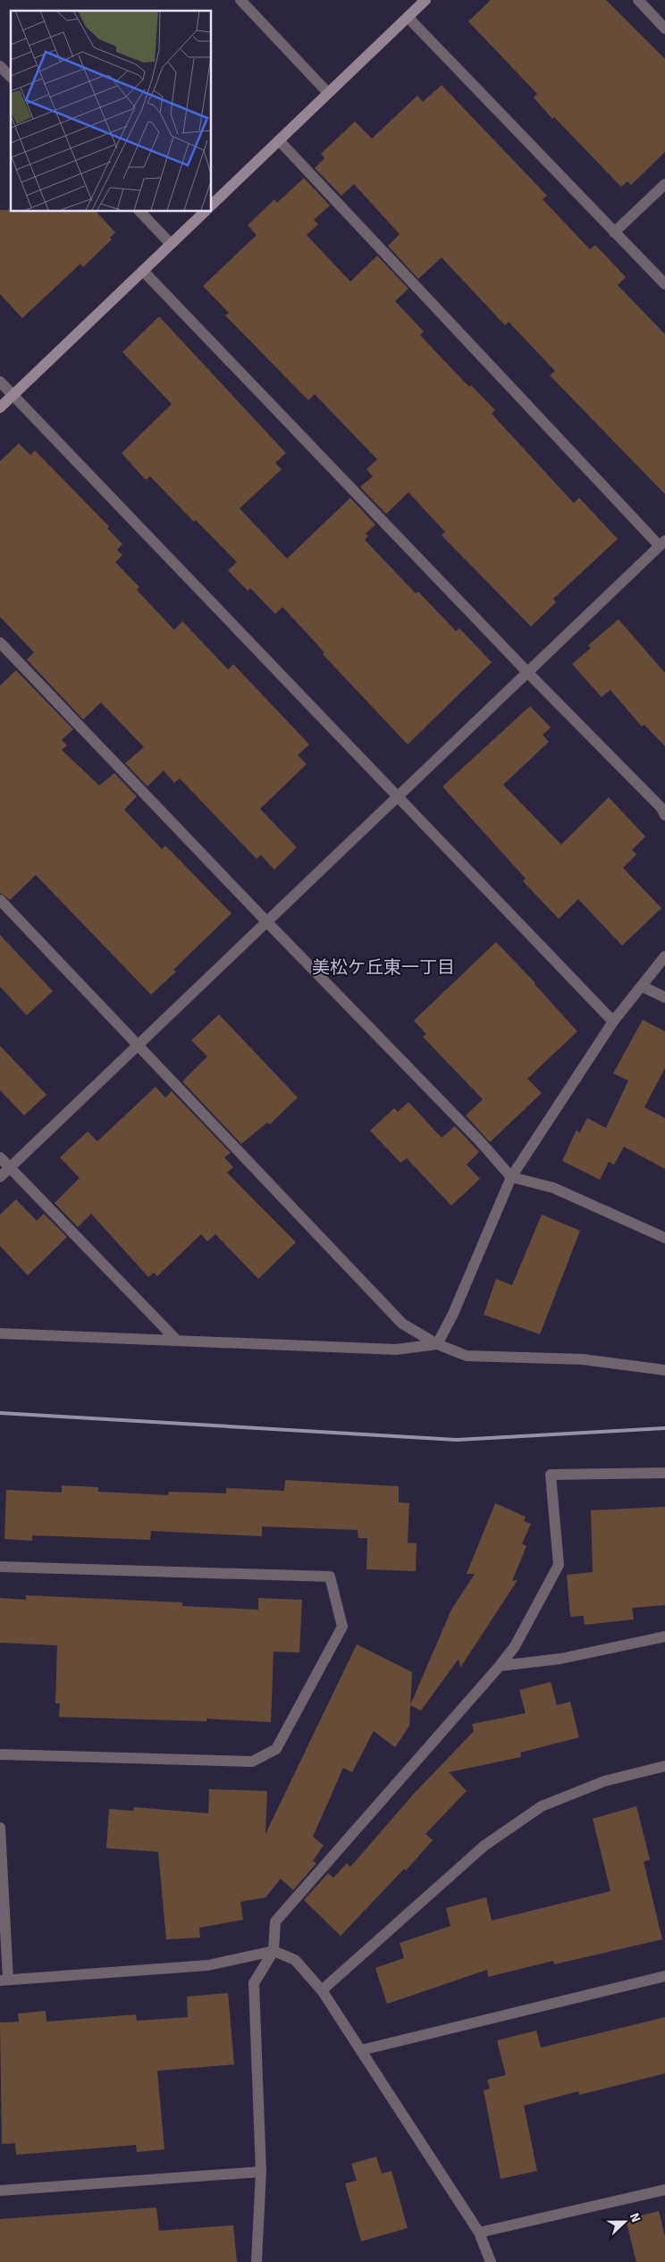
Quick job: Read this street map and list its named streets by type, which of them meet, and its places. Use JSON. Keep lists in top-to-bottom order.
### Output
{
  "districts": ["美松ケ丘東一丁目"],
  "north": "right"
}
